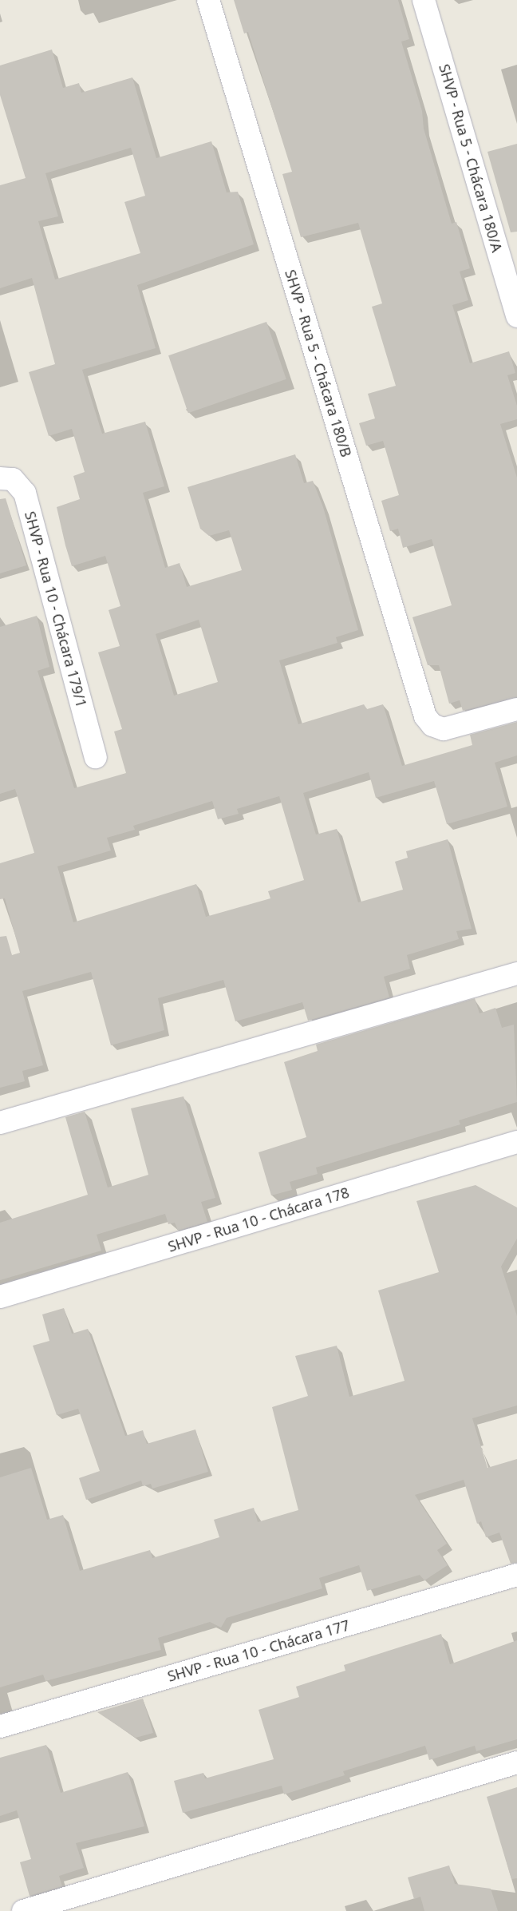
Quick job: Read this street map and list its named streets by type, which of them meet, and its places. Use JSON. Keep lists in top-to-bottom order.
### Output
{
  "streets": {
    "street": [
      "SHVP - Rua 5 - Chácara 180/A",
      "SHVP - Rua 5 - Chácara 180/B",
      "SHVP - Rua 10 - Chácara 179/1",
      "SHVP - Rua 10 - Chácara 178",
      "SHVP - Rua 10 - Chácara 177"
    ]
  }
}
